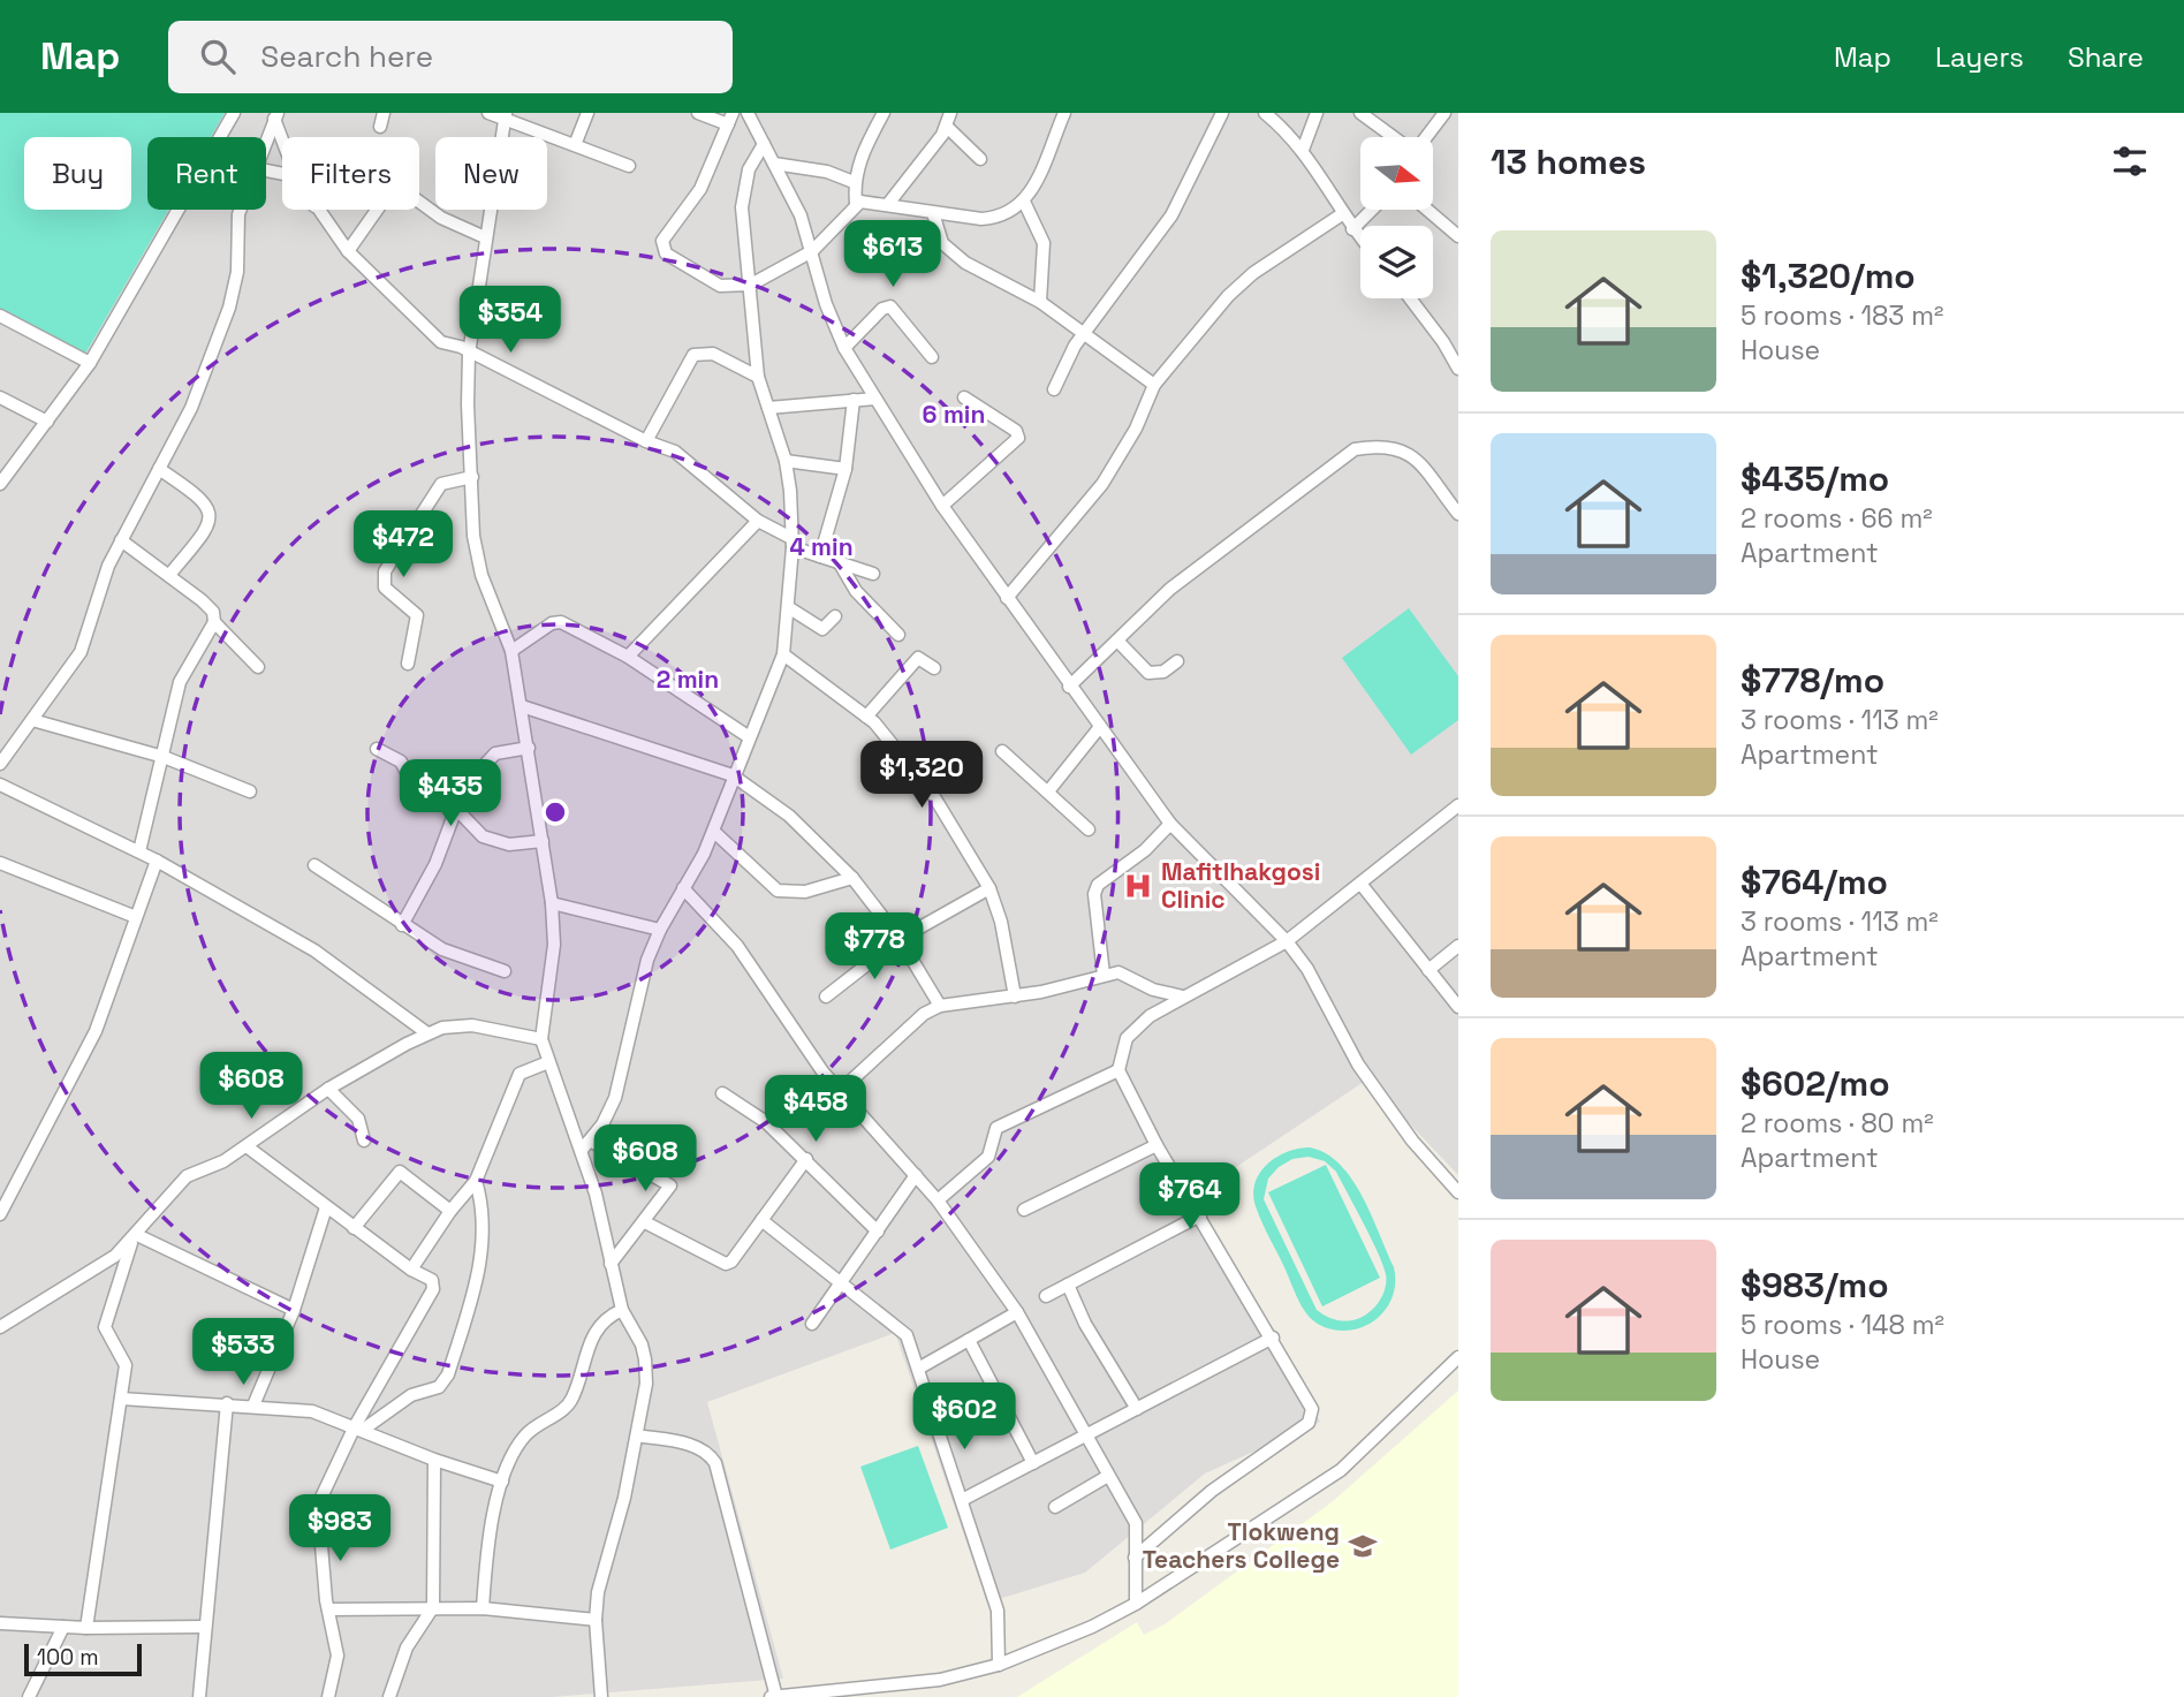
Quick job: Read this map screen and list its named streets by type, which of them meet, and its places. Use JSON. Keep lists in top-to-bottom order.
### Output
{
  "places": {
    "hospital": ["Mafitlhakgosi Clinic"],
    "school or university": ["Tlokweng Teachers College"]
  },
  "scale_bar": "100 m",
  "north": "right",
  "page": {
    "header": "Map",
    "search": "Search here",
    "nav": ["Map", "Layers", "Share"],
    "heading": "13 homes",
    "chip": [
      "Buy",
      "Rent",
      "Filters",
      "New"
    ],
    "list": [
      {
        "name": "$1,320/mo",
        "note": "5 rooms · 183 m² · House"
      },
      {
        "name": "$435/mo",
        "note": "2 rooms · 66 m² · Apartment"
      },
      {
        "name": "$778/mo",
        "note": "3 rooms · 113 m² · Apartment"
      },
      {
        "name": "$764/mo",
        "note": "3 rooms · 113 m² · Apartment"
      },
      {
        "name": "$602/mo",
        "note": "2 rooms · 80 m² · Apartment"
      },
      {
        "name": "$983/mo",
        "note": "5 rooms · 148 m² · House"
      }
    ],
    "price": [
      "$613",
      "$354",
      "$472",
      "$1,320",
      "$435",
      "$778",
      "$608",
      "$458",
      "$608",
      "$764",
      "$533",
      "$602",
      "$983"
    ],
    "scale": "100 m"
  },
  "rings": ["6 min", "4 min", "2 min"]
}
